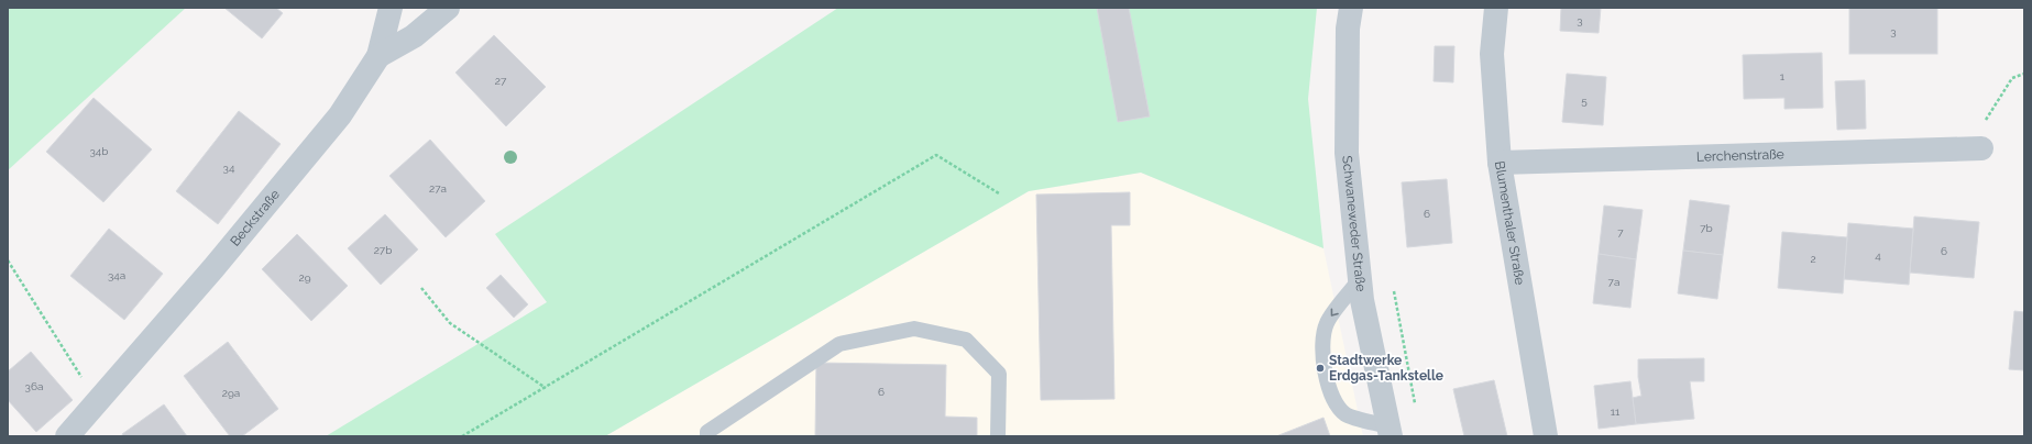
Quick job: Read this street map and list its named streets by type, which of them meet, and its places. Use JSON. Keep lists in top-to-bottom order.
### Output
{
  "streets": {
    "street": [
      "Lerchenstraße",
      "Beckstraße",
      "Schwaneweder Straße",
      "Blumenthaler Straße"
    ]
  },
  "crossings": [
    ["Lerchenstraße", "Blumenthaler Straße"]
  ],
  "places": ["Stadtwerke Erdgas-Tankstelle"],
  "house_numbers": [
    "3",
    "3",
    "1",
    "27",
    "5",
    "34b",
    "34",
    "27a",
    "6",
    "7b",
    "7",
    "27b",
    "6",
    "4",
    "2",
    "34a",
    "29",
    "7a",
    "36a",
    "6",
    "29a",
    "11"
  ]
}
